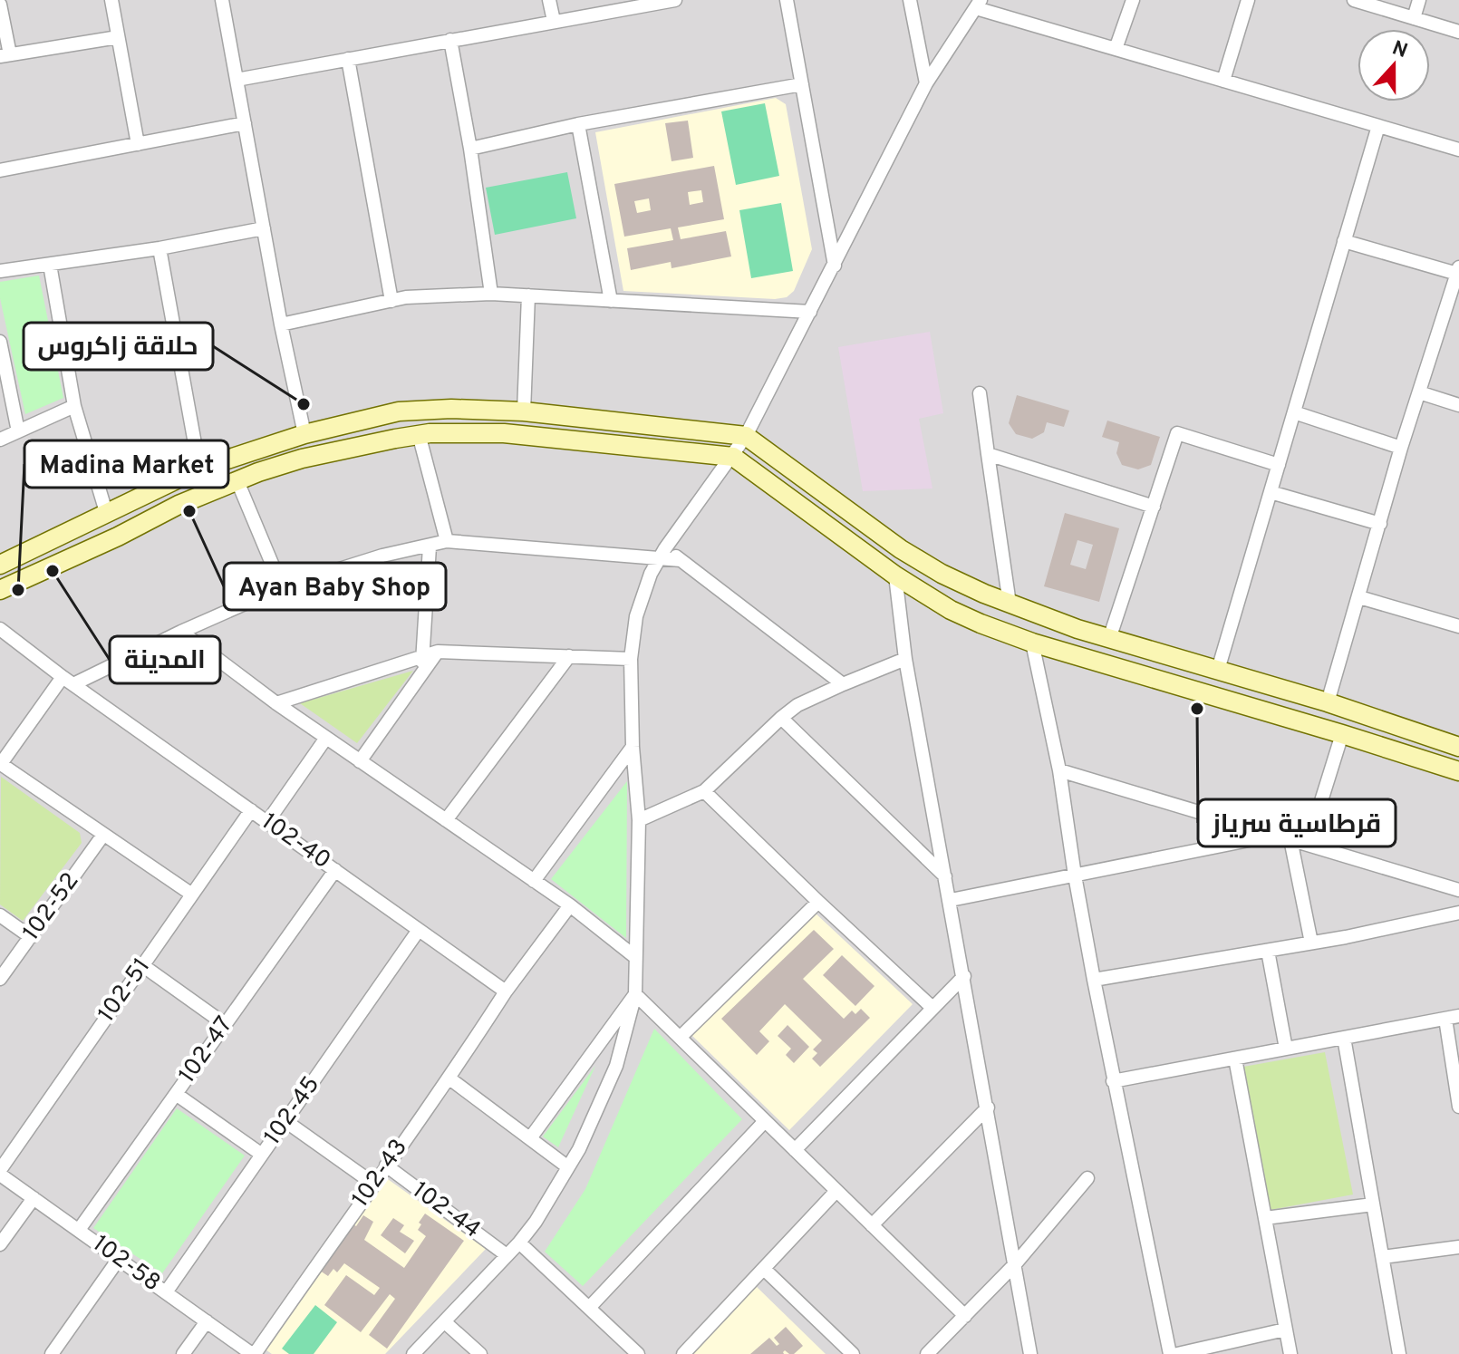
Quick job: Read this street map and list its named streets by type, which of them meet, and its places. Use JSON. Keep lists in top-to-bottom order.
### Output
{
  "streets": {
    "street": [
      "102-40",
      "102-52",
      "102-51",
      "102-47",
      "102-45",
      "102-43",
      "102-44",
      "102-58"
    ]
  },
  "crossings": [
    ["102-40", "102-51"],
    ["102-40", "102-47"],
    ["102-40", "102-45"],
    ["102-40", "102-43"],
    ["102-51", "102-58"],
    ["102-47", "102-58"],
    ["102-45", "102-58"],
    ["102-43", "102-44"],
    ["102-43", "102-58"]
  ],
  "places": [
    "حلاقة زاکروس",
    "Ayan Baby Shop",
    "المدينة",
    "Madina Market",
    "قرطاسية سرياز"
  ],
  "north": "top"
}
